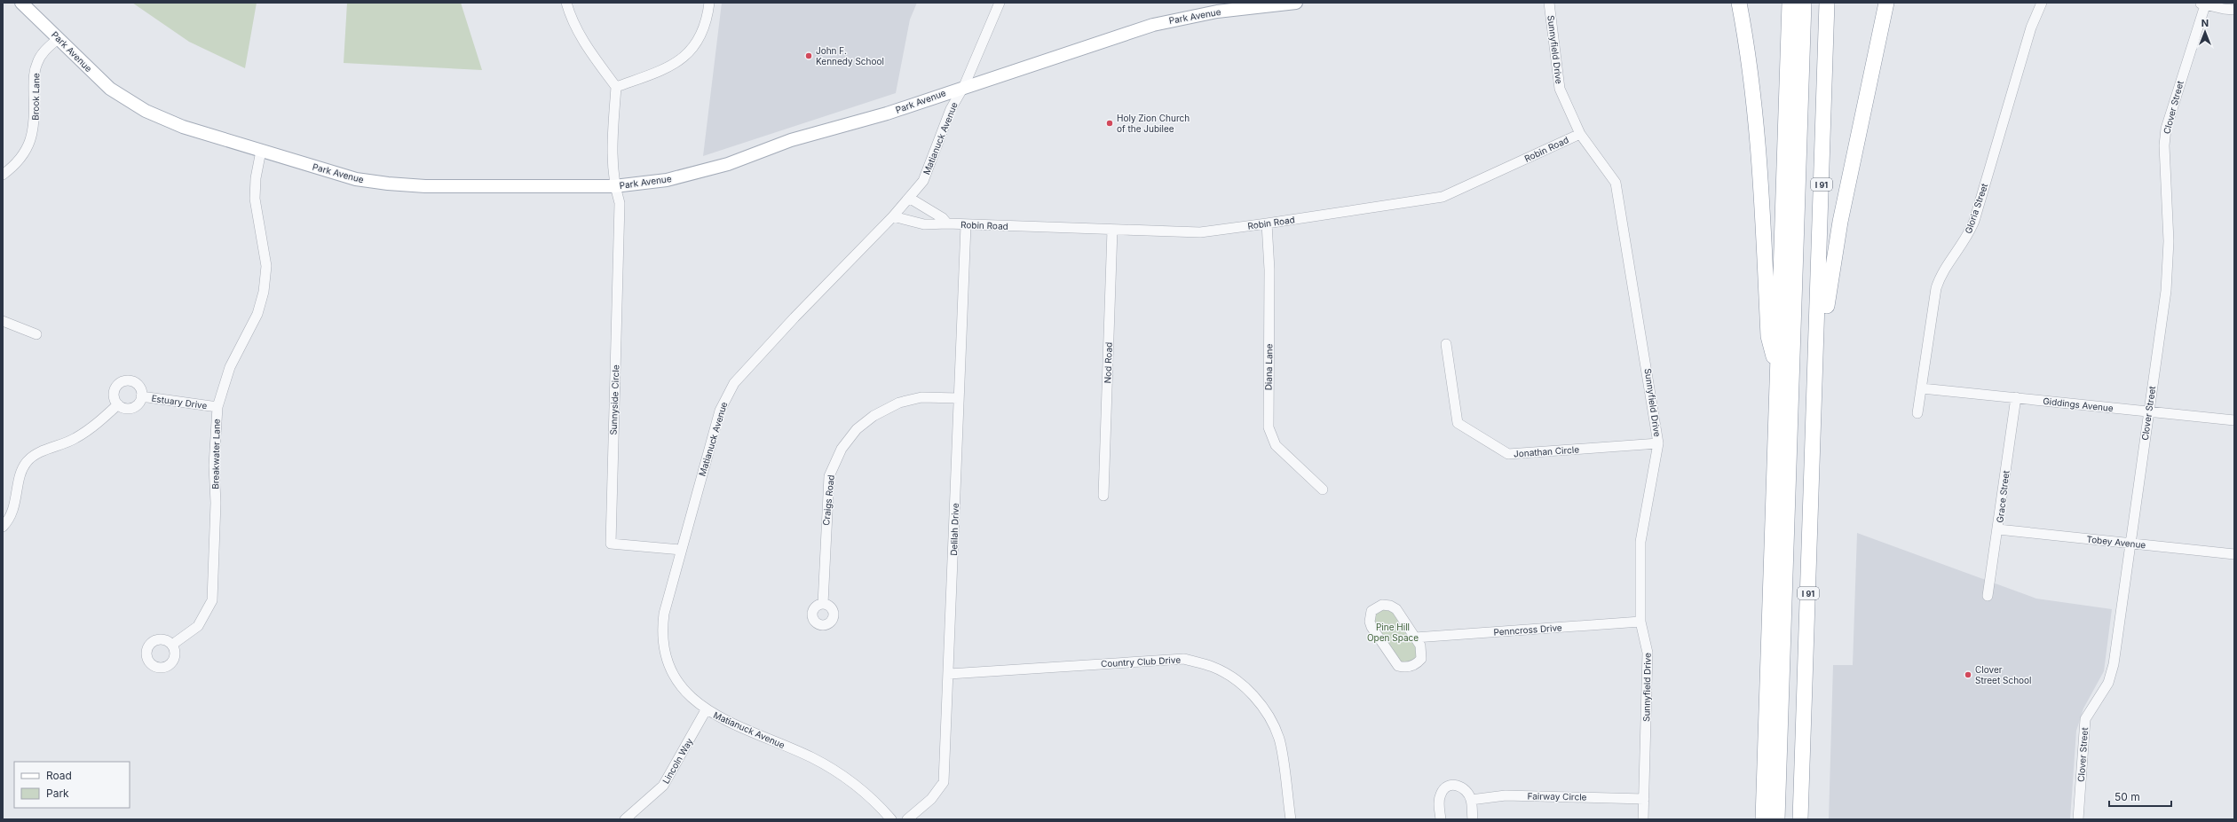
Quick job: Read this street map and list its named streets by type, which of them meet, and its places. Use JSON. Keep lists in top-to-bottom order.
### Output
{
  "streets": {
    "highway": ["I 91"],
    "main road": ["Park Avenue"],
    "street": [
      "Sunnyfield Drive",
      "Brook Lane",
      "Clover Street",
      "Matianuck Avenue",
      "Robin Road",
      "Gloria Street",
      "Nod Road",
      "Diana Lane",
      "Sunnyside Circle",
      "Estuary Drive",
      "Giddings Avenue",
      "Jonathan Circle",
      "Breakwater Lane",
      "Grace Street",
      "Craigs Road",
      "Delilah Drive",
      "Tobey Avenue",
      "Penncross Drive",
      "Country Club Drive",
      "Lincoln Way",
      "Fairway Circle"
    ]
  },
  "crossings": [
    ["Park Avenue", "Brook Lane"],
    ["Park Avenue", "Matianuck Avenue"],
    ["Park Avenue", "Sunnyside Circle"],
    ["Park Avenue", "Breakwater Lane"],
    ["Sunnyfield Drive", "Robin Road"],
    ["Sunnyfield Drive", "Jonathan Circle"],
    ["Sunnyfield Drive", "Penncross Drive"],
    ["Sunnyfield Drive", "Fairway Circle"],
    ["Clover Street", "Giddings Avenue"],
    ["Clover Street", "Tobey Avenue"],
    ["Matianuck Avenue", "Robin Road"],
    ["Matianuck Avenue", "Sunnyside Circle"],
    ["Matianuck Avenue", "Lincoln Way"],
    ["Robin Road", "Nod Road"],
    ["Robin Road", "Diana Lane"],
    ["Robin Road", "Delilah Drive"],
    ["Gloria Street", "Giddings Avenue"],
    ["Estuary Drive", "Breakwater Lane"],
    ["Giddings Avenue", "Grace Street"],
    ["Grace Street", "Tobey Avenue"],
    ["Craigs Road", "Delilah Drive"],
    ["Delilah Drive", "Country Club Drive"]
  ],
  "parks": ["Pine Hill Open Space"],
  "places": ["John F. Kennedy School", "Holy Zion Church of the Jubilee", "Clover Street School"],
  "legend": ["Road", "Park"],
  "scale_bar": "50 m",
  "north": "top"
}
